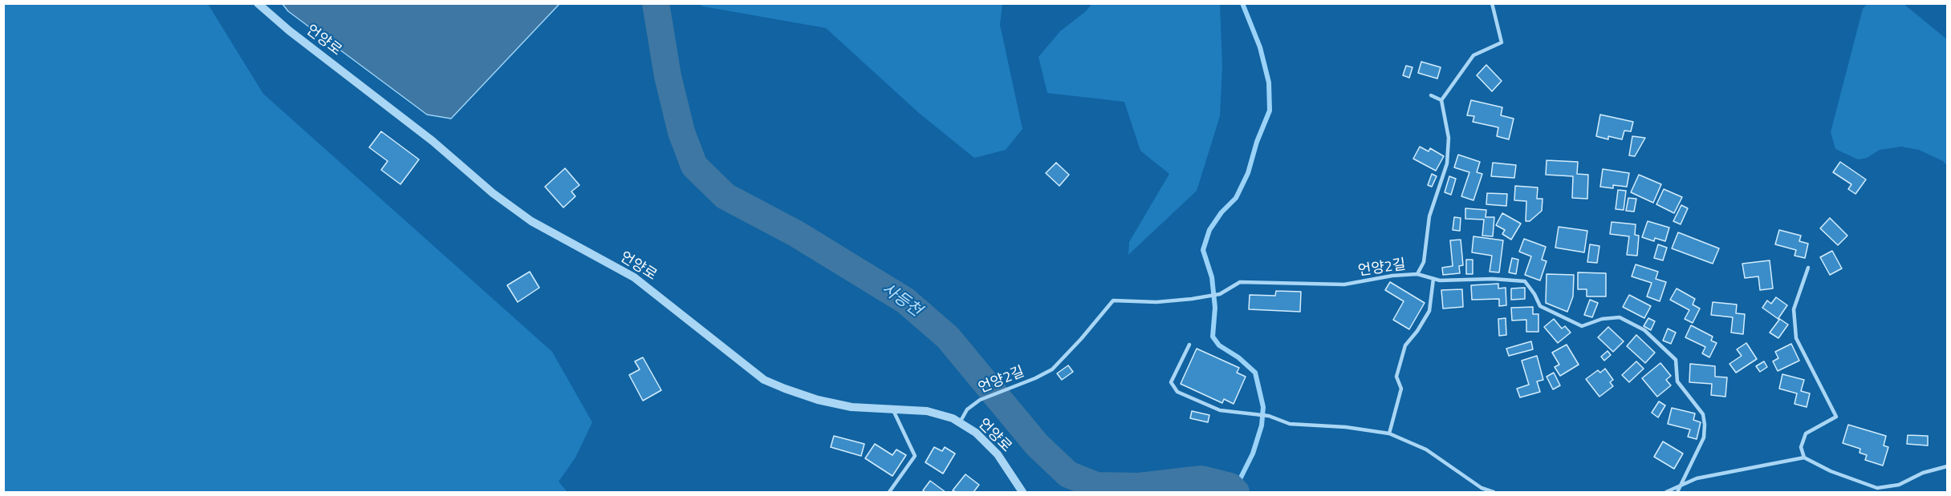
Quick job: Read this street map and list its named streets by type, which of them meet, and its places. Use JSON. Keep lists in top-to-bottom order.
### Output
{
  "streets": {
    "street": ["언양로"],
    "lane": ["언양2길"]
  },
  "crossings": [
    ["언양로", "언양2길"]
  ],
  "water": ["사등천"]
}
